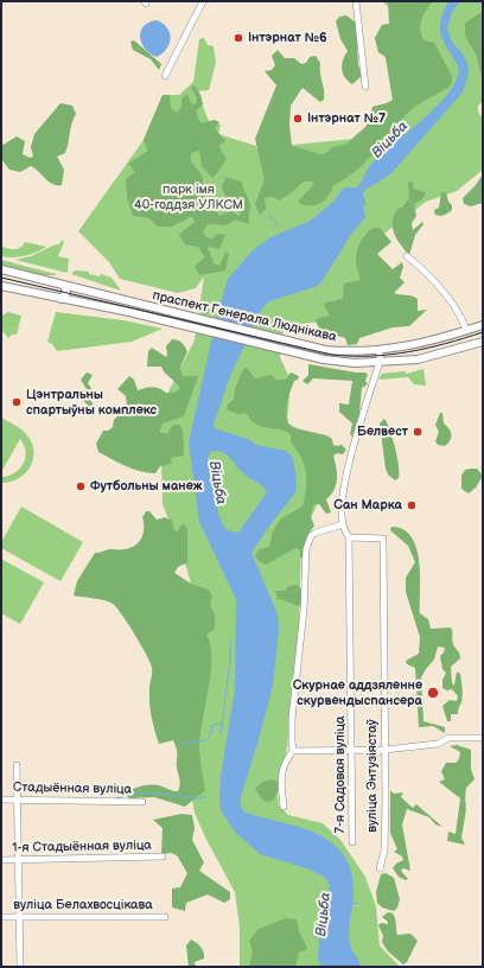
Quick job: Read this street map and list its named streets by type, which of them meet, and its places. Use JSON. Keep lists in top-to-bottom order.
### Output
{
  "streets": {
    "main road": ["праспект Генерала Люднікава"],
    "street": [
      "7-я Садовая вуліца",
      "вуліца Энтузіястаў",
      "Стадыённая вуліца",
      "1-я Стадыённая вуліца",
      "вуліца Белахвосцікава"
    ]
  },
  "crossings": [
    ["7-я Садовая вуліца", "вуліца Энтузіястаў"]
  ],
  "water": ["Віцьба"],
  "parks": ["парк імя 40-годдзя УЛКСМ"],
  "places": [
    "Інтэрнат №6",
    "Інтэрнат №7",
    "Цэнтральны спартыўны комплекс",
    "Белвест",
    "Футбольны манеж",
    "Сан Марка",
    "Скурнае аддзяленне скурвендыспансера"
  ]
}
